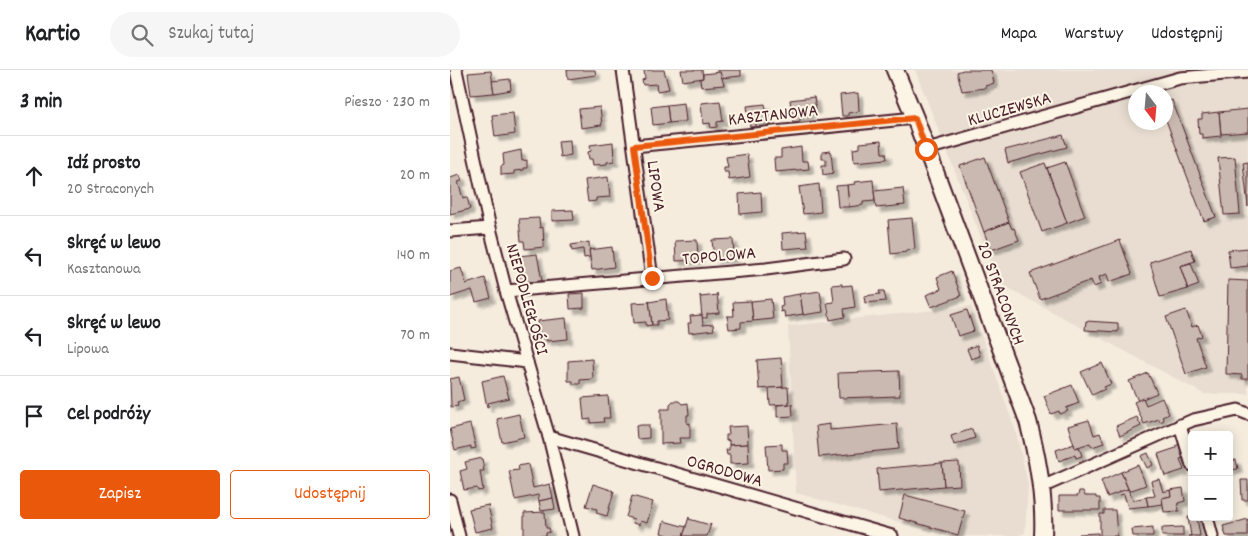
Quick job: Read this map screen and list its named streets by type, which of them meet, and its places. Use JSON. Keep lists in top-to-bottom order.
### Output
{
  "streets": {
    "main road": ["20 STRACONYCH"],
    "street": [
      "KLUCZEWSKA",
      "KASZTANOWA",
      "LIPOWA",
      "TOPOLOWA",
      "NIEPODLEGŁOŚCI",
      "OGRODOWA"
    ]
  },
  "crossings": [
    ["KLUCZEWSKA", "20 STRACONYCH"],
    ["KASZTANOWA", "LIPOWA"],
    ["KASZTANOWA", "20 STRACONYCH"],
    ["LIPOWA", "TOPOLOWA"],
    ["TOPOLOWA", "NIEPODLEGŁOŚCI"],
    ["NIEPODLEGŁOŚCI", "OGRODOWA"]
  ],
  "north": "bottom",
  "page": {
    "header": "Kartio",
    "search": "Szukaj tutaj",
    "nav": ["Mapa", "Warstwy", "Udostępnij"],
    "heading": ["3 min", "Pieszo · 230 m"],
    "list": [
      ["Idź prosto", "20 Straconych", "20 m"],
      ["Skręć w lewo", "Kasztanowa", "140 m"],
      ["Skręć w lewo", "Lipowa", "70 m"],
      "Cel podróży"
    ],
    "map_buttons": ["+", "−"],
    "buttons": ["Zapisz", "Udostępnij"]
  }
}
